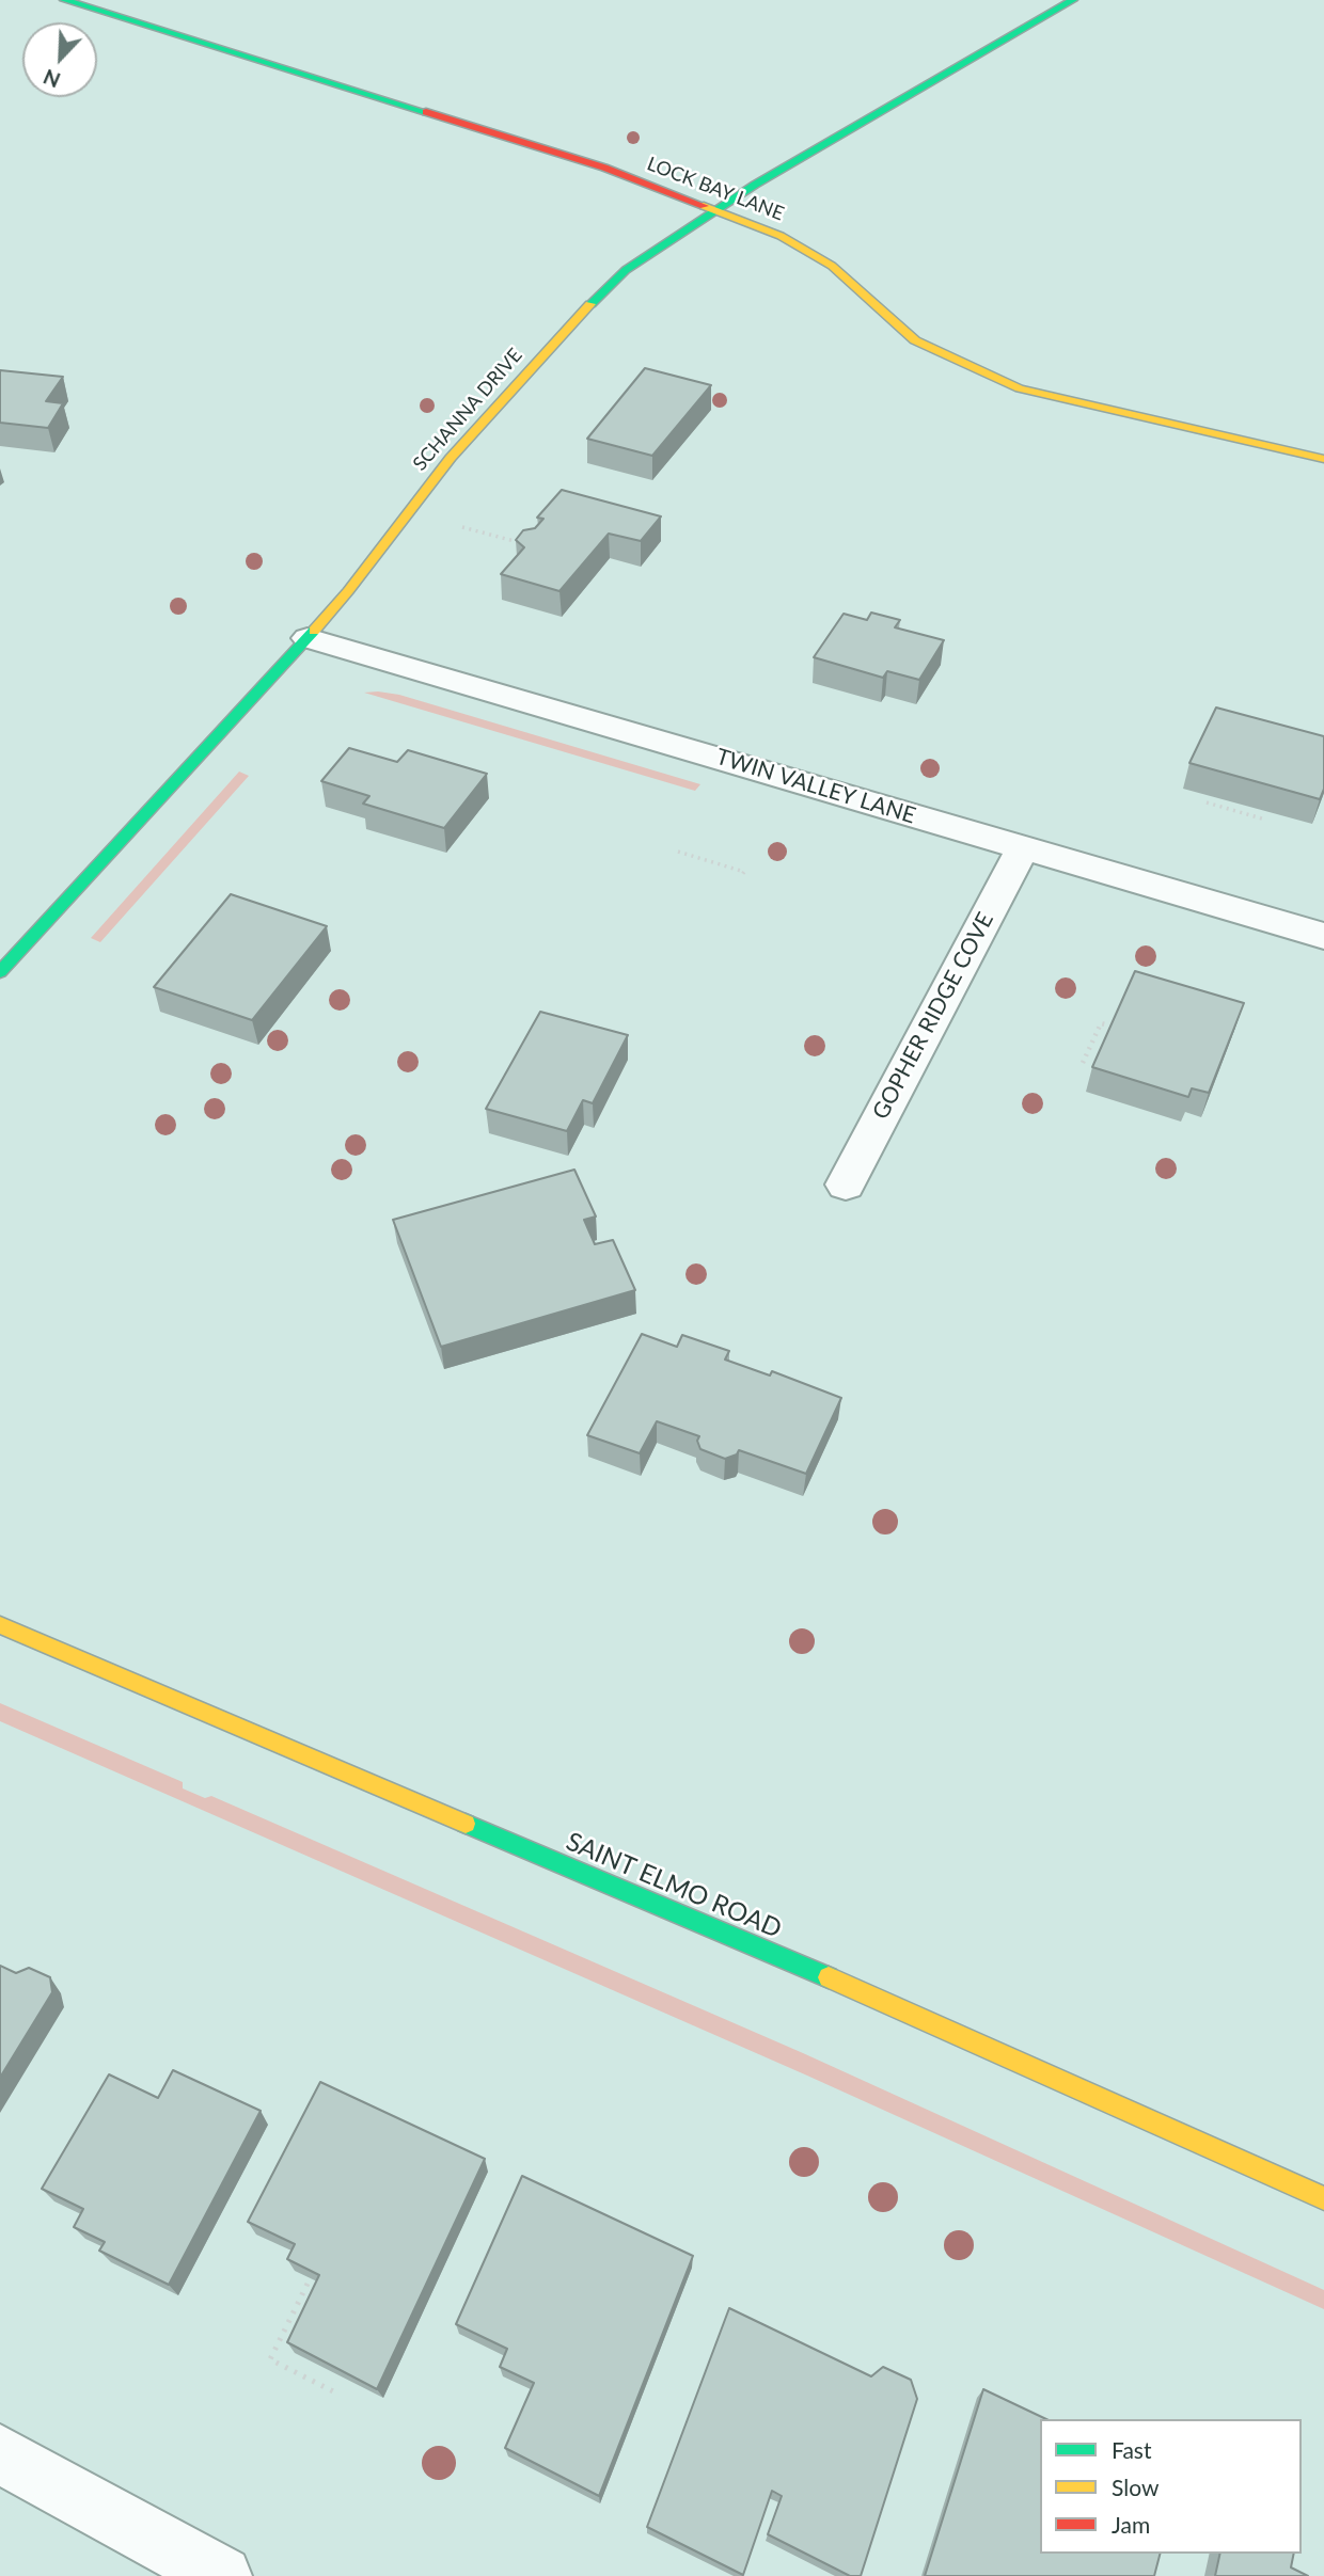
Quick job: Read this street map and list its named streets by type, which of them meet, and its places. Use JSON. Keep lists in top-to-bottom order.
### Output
{
  "streets": {
    "street": [
      "LOCK BAY LANE",
      "SCHANNA DRIVE",
      "TWIN VALLEY LANE",
      "GOPHER RIDGE COVE",
      "SAINT ELMO ROAD"
    ]
  },
  "crossings": [
    ["LOCK BAY LANE", "SCHANNA DRIVE"],
    ["SCHANNA DRIVE", "TWIN VALLEY LANE"],
    ["TWIN VALLEY LANE", "GOPHER RIDGE COVE"]
  ],
  "legend": ["Fast", "Slow", "Jam"],
  "north": "bottom left"
}
